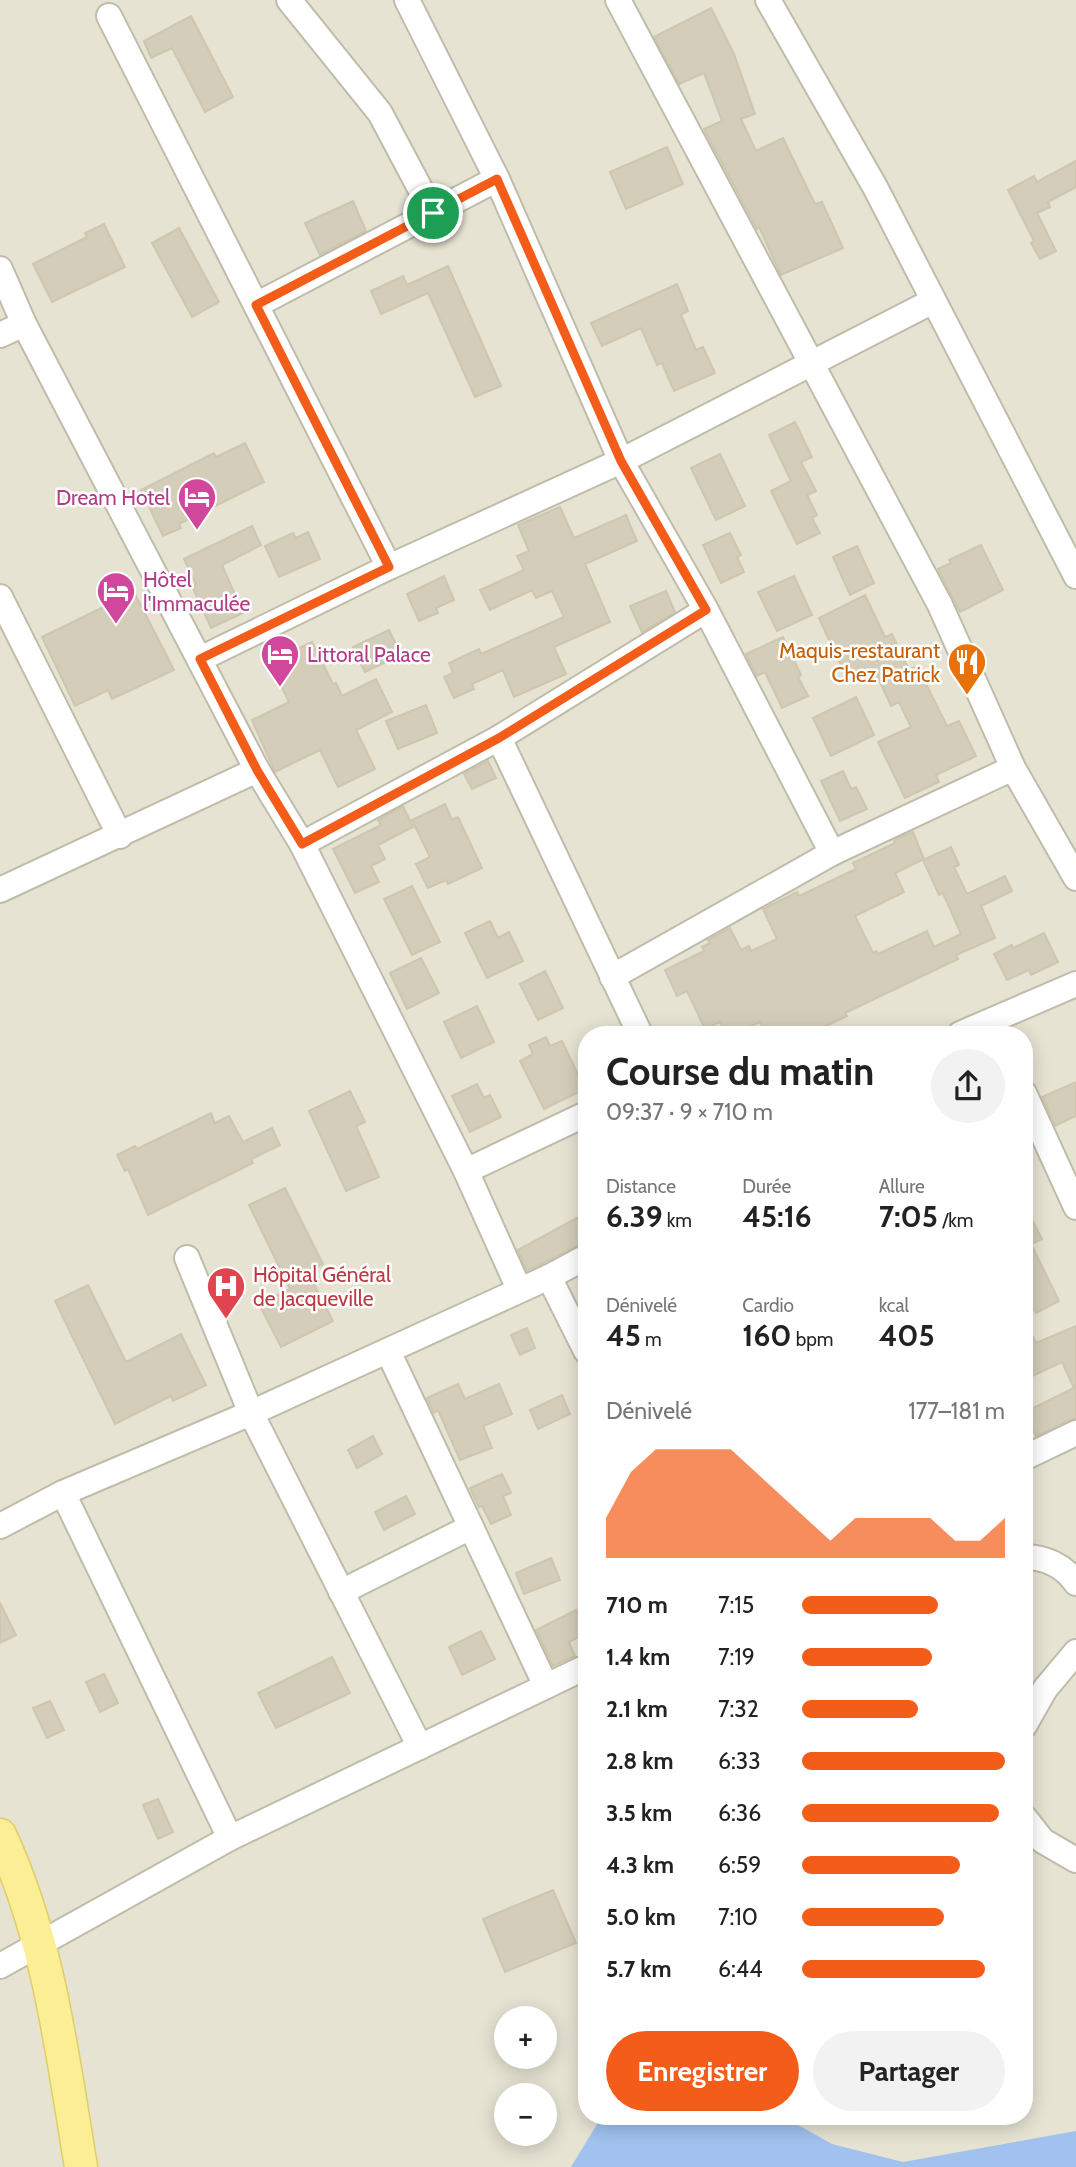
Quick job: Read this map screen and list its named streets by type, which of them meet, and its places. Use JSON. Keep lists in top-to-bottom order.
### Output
{
  "places": {
    "hotel": ["Dream Hotel", "Hôtel l'Immaculée", "Littoral Palace"],
    "restaurant": ["Maquis-restaurant Chez Patrick"],
    "hospital": ["Hôpital Général de Jacqueville"]
  },
  "page": {
    "heading": ["Course du matin", "09:37 · 9 × 710 m"],
    "stats": [
      ["Distance", "6.39 km"],
      ["Durée", "45:16"],
      ["Allure", "7:05 /km"],
      ["Dénivelé", "45 m"],
      ["Cardio", "160 bpm"],
      ["kcal", "405"]
    ],
    "chart": ["Dénivelé", "177–181 m"],
    "list": [
      {
        "name": "710 m",
        "note": "7:15"
      },
      {
        "name": "1.4 km",
        "note": "7:19"
      },
      {
        "name": "2.1 km",
        "note": "7:32"
      },
      {
        "name": "2.8 km",
        "note": "6:33"
      },
      {
        "name": "3.5 km",
        "note": "6:36"
      },
      {
        "name": "4.3 km",
        "note": "6:59"
      },
      {
        "name": "5.0 km",
        "note": "7:10"
      },
      {
        "name": "5.7 km",
        "note": "6:44"
      }
    ],
    "map_buttons": ["+", "−"],
    "buttons": ["Enregistrer", "Partager"]
  }
}
